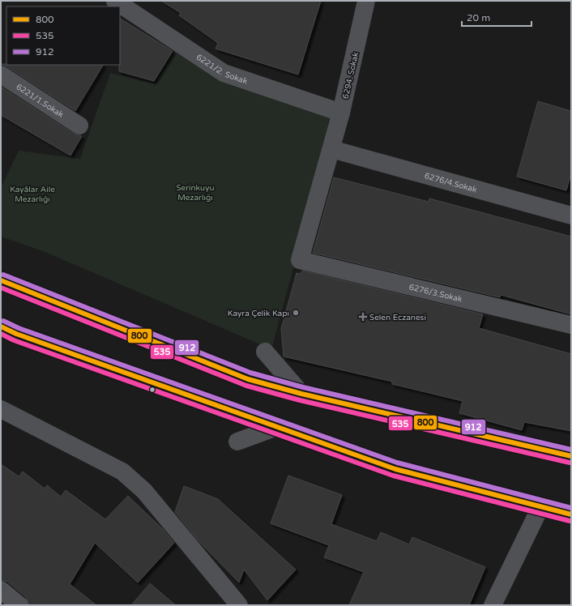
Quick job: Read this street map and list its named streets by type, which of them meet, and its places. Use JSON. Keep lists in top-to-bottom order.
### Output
{
  "streets": {
    "street": [
      "6221/2. Sokak",
      "6294. Sokak",
      "6221/1.Sokak",
      "6276/4.Sokak",
      "6276/3.Sokak"
    ]
  },
  "crossings": [
    ["6221/2. Sokak", "6294. Sokak"],
    ["6294. Sokak", "6276/4.Sokak"],
    ["6294. Sokak", "6276/3.Sokak"]
  ],
  "parks": ["Serinkuyu Mezarlığı", "Kayâlar Aile Mezarlığı"],
  "places": {
    "other": ["Kayra Çelik Kapı"],
    "health": ["Selen Eczanesi"]
  },
  "lines": ["transit line 912", "transit line 800", "transit line 535"],
  "legend": ["800", "535", "912"],
  "scale_bar": "20 m"
}
